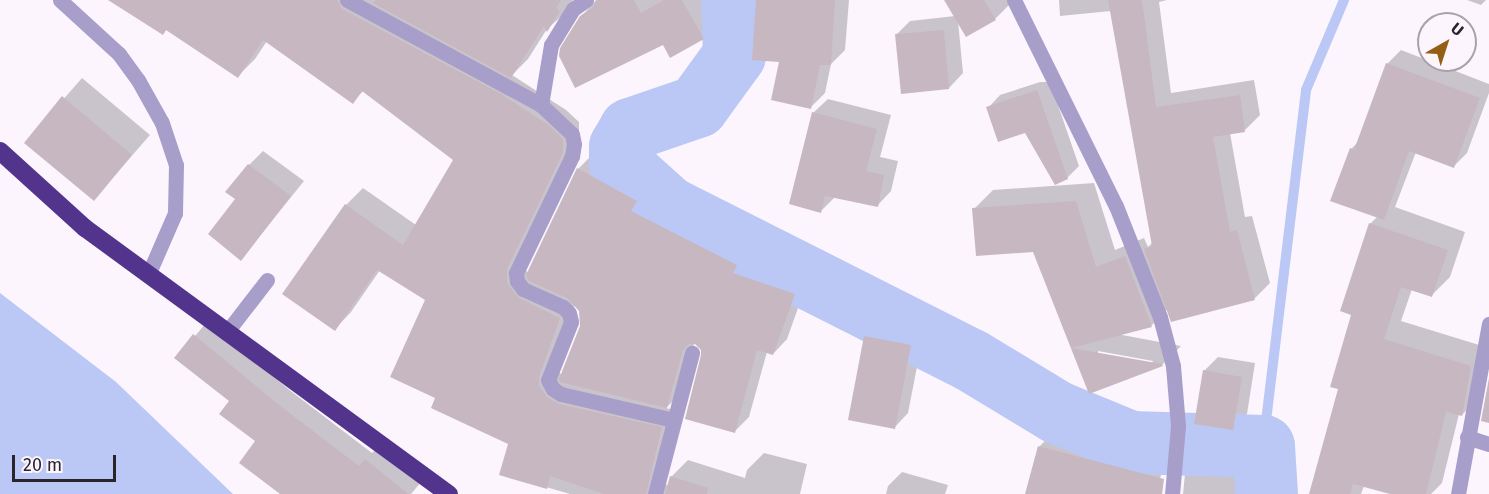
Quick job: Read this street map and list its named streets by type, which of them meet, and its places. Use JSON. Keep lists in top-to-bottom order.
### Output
{
  "scale_bar": "20 m",
  "north": "top right"
}
